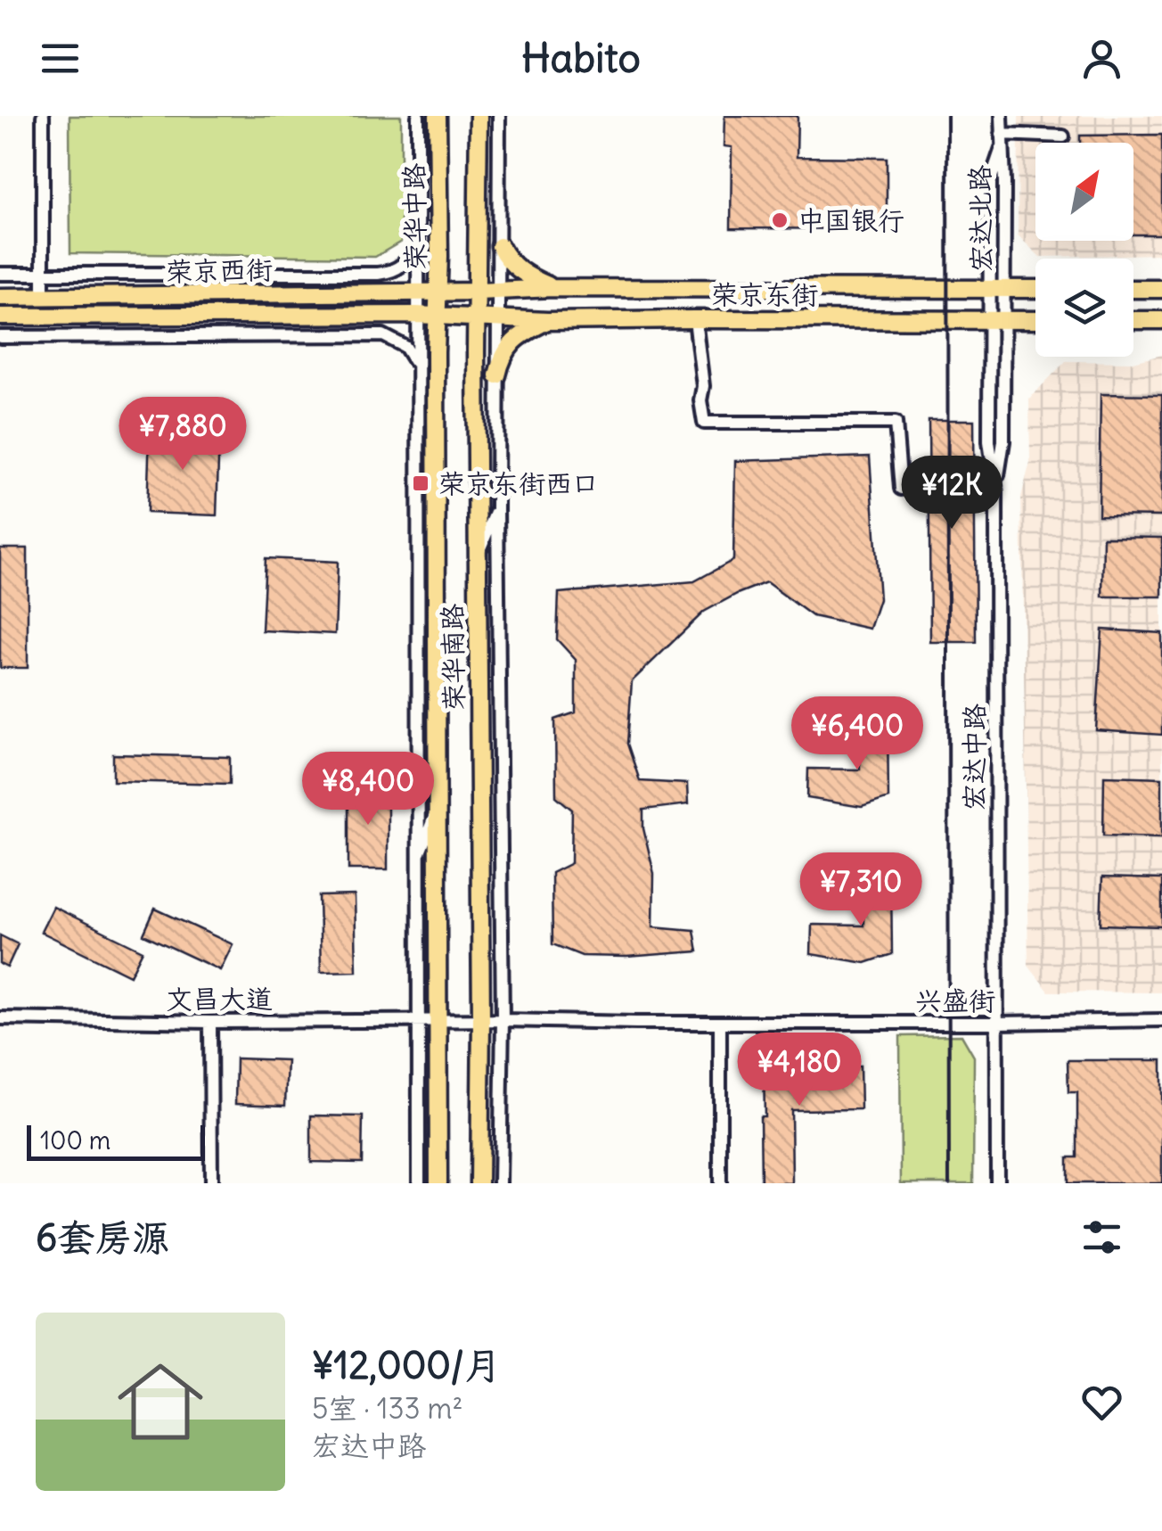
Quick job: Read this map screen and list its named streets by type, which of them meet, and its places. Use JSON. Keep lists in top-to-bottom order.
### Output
{
  "streets": {
    "main road": [
      "荣华中路",
      "荣京西街",
      "荣京东街",
      "荣华南路"
    ],
    "street": [
      "宏达北路",
      "宏达中路",
      "文昌大道",
      "兴盛街"
    ]
  },
  "crossings": [
    ["荣华中路", "荣京西街"],
    ["荣华中路", "荣京东街"],
    ["荣华中路", "荣华南路"],
    ["宏达北路", "荣京东街"],
    ["宏达北路", "宏达中路"],
    ["荣京西街", "荣京东街"],
    ["荣京西街", "荣华南路"],
    ["荣京东街", "荣华南路"],
    ["荣京东街", "宏达中路"],
    ["荣华南路", "文昌大道"],
    ["荣华南路", "兴盛街"],
    ["宏达中路", "兴盛街"],
    ["文昌大道", "兴盛街"]
  ],
  "places": {
    "other": ["中国银行"],
    "transit": ["荣京东街西口"]
  },
  "scale_bar": "100 m",
  "north": "top right",
  "page": {
    "header": "Habito",
    "price": [
      "¥7,880",
      "¥12K",
      "¥6,400",
      "¥8,400",
      "¥7,310",
      "¥4,180"
    ],
    "scale": "100 m",
    "heading": "6套房源",
    "list": [
      {
        "name": "¥12,000/月",
        "note": "5室 · 133 m² · 宏达中路"
      }
    ]
  }
}
